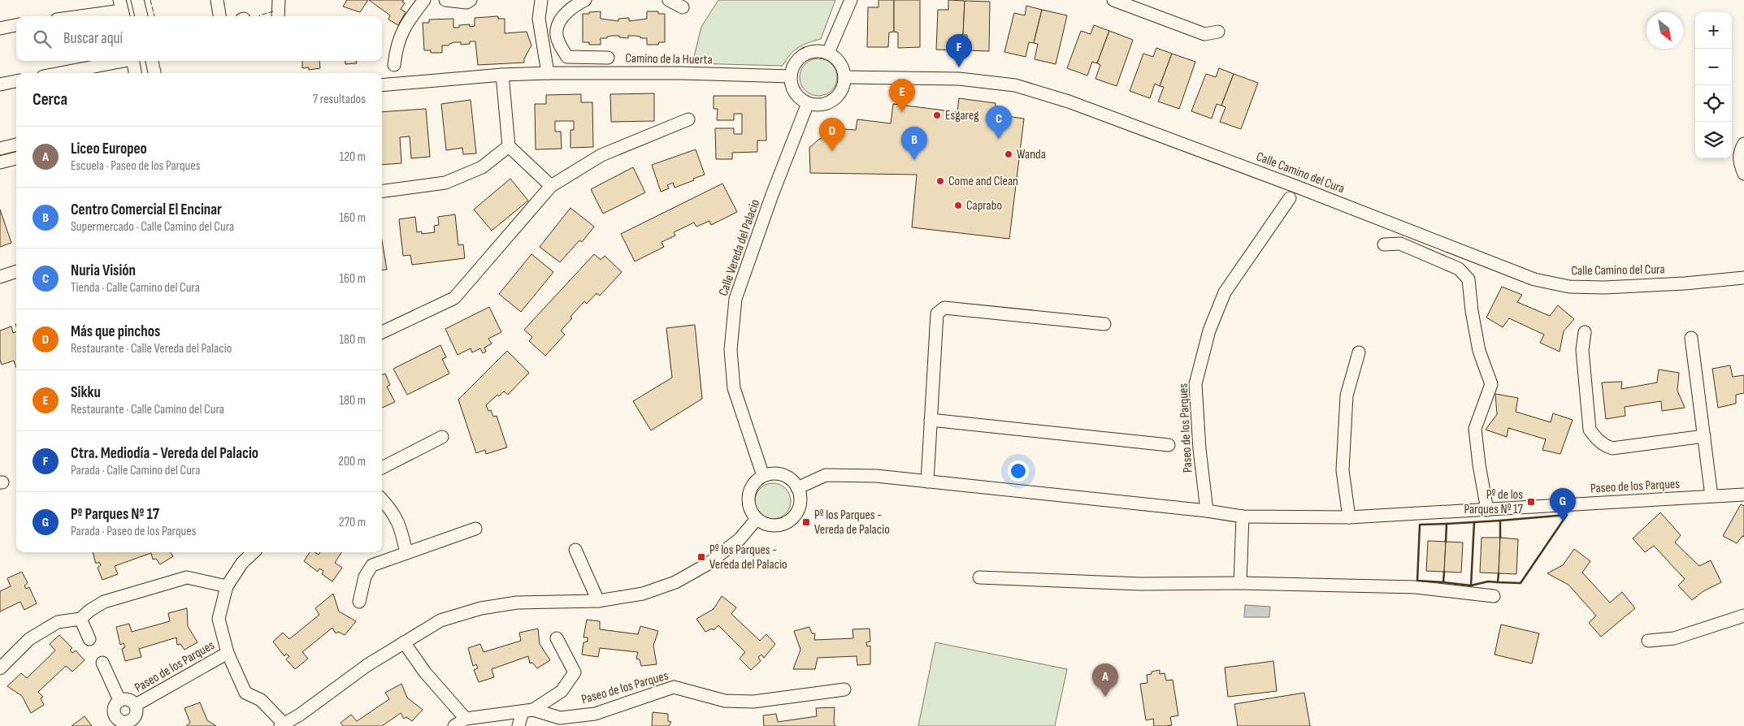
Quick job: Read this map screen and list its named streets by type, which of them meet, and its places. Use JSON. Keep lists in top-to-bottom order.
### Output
{
  "streets": {
    "street": [
      "Camino de la Huerta",
      "Calle Camino del Cura",
      "Calle Vereda del Palacio",
      "Paseo de los Parques"
    ]
  },
  "crossings": [
    ["Camino de la Huerta", "Calle Camino del Cura"],
    ["Camino de la Huerta", "Calle Vereda del Palacio"],
    ["Calle Camino del Cura", "Calle Vereda del Palacio"],
    ["Calle Vereda del Palacio", "Paseo de los Parques"]
  ],
  "places": {
    "other": [
      "Esgareg",
      "Wanda",
      "Come and Clean",
      "Caprabo"
    ],
    "transit": ["Pº de los Parques Nº 17", "Pº los Parques - Vereda de Palacio", "Pº los Parques - Vereda del Palacio"]
  },
  "north": "bottom right",
  "page": {
    "map_buttons": ["+", "−"],
    "search": "Buscar aquí",
    "pins": [
      "F",
      "E",
      "C",
      "D",
      "B",
      "G",
      "A"
    ],
    "heading": ["Cerca", "7 resultados"],
    "list": [
      {
        "mark": "A",
        "name": "Liceo Europeo",
        "note": "Escuela · Paseo de los Parques",
        "value": "120 m"
      },
      {
        "mark": "B",
        "name": "Centro Comercial El Encinar",
        "note": "Supermercado · Calle Camino del Cura",
        "value": "160 m"
      },
      {
        "mark": "C",
        "name": "Nuria Visión",
        "note": "Tienda · Calle Camino del Cura",
        "value": "160 m"
      },
      {
        "mark": "D",
        "name": "Más que pinchos",
        "note": "Restaurante · Calle Vereda del Palacio",
        "value": "180 m"
      },
      {
        "mark": "E",
        "name": "Sikku",
        "note": "Restaurante · Calle Camino del Cura",
        "value": "180 m"
      },
      {
        "mark": "F",
        "name": "Ctra. Mediodía - Vereda del Palacio",
        "note": "Parada · Calle Camino del Cura",
        "value": "200 m"
      },
      {
        "mark": "G",
        "name": "Pº Parques Nº 17",
        "note": "Parada · Paseo de los Parques",
        "value": "270 m"
      }
    ]
  }
}
